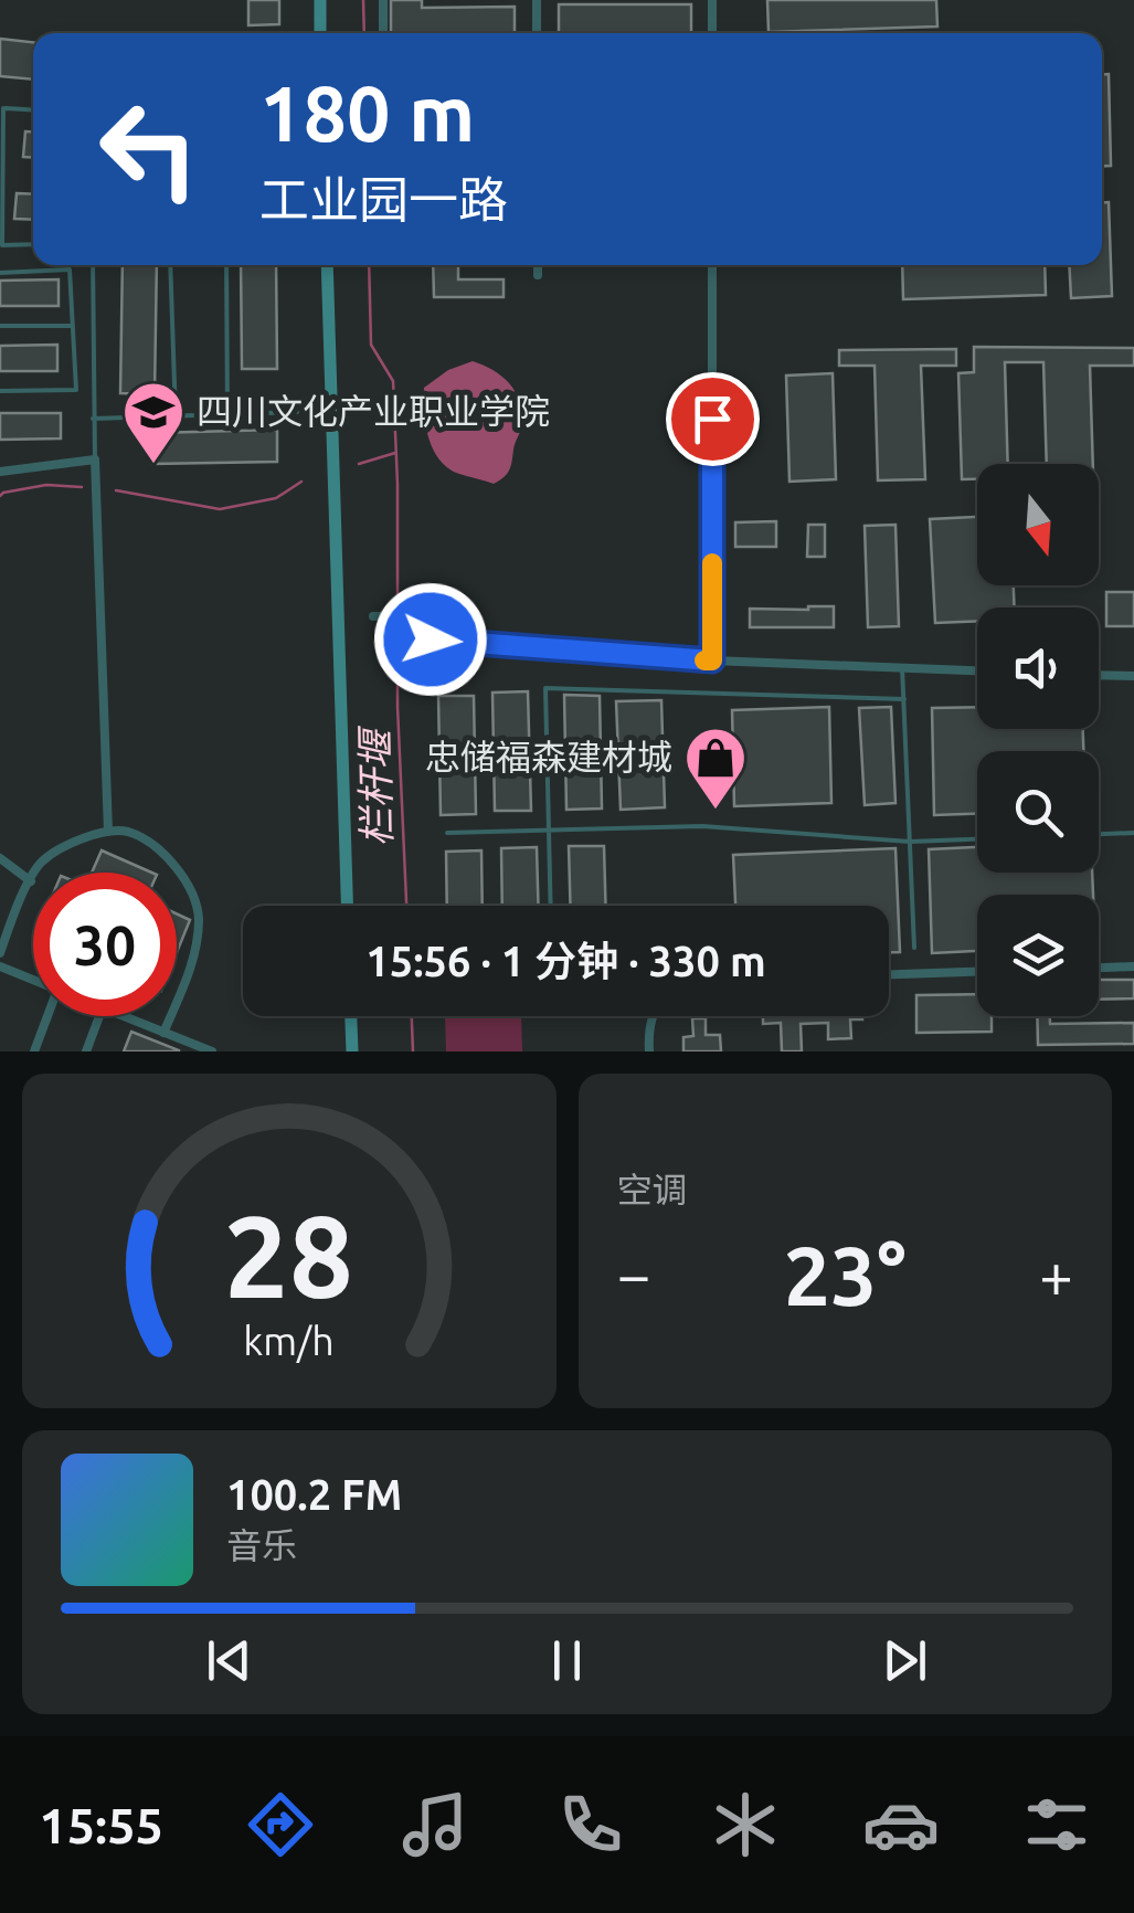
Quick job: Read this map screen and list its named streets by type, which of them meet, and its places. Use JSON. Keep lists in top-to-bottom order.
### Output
{
  "water": ["栏杆堰"],
  "places": {
    "school or university": ["四川文化产业职业学院"],
    "shop": ["忠储福森建材城"]
  },
  "north": "bottom",
  "page": {
    "turn": ["180 m", "工业园一路"],
    "limit": "30",
    "trip": "15:56 · 1 分钟 · 330 m",
    "tile": "空调",
    "heat": ["−", "23°", "+"],
    "song": ["100.2 FM", "音乐"],
    "tabs": "15:55",
    "gauge": ["28", "km/h"]
  }
}
